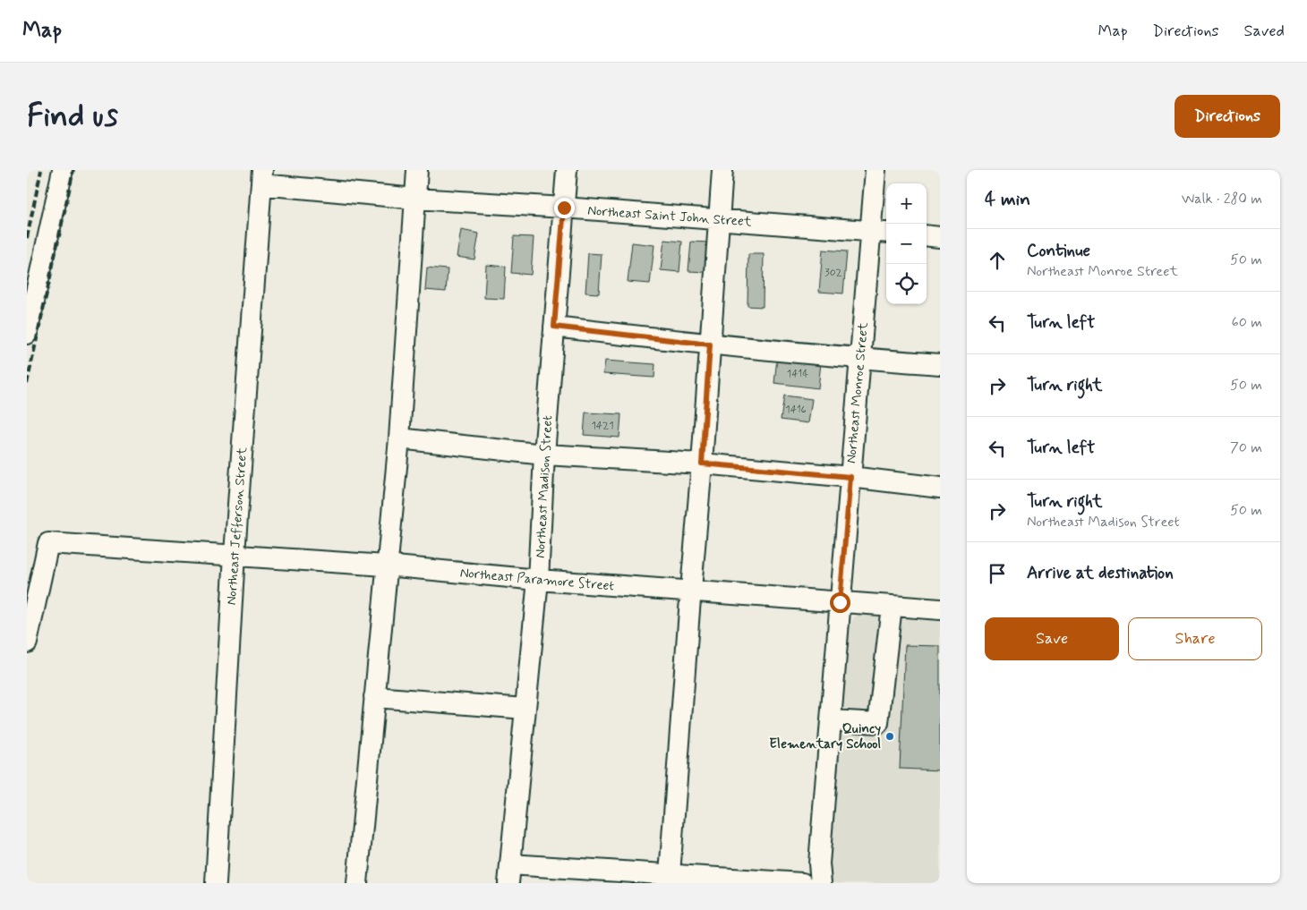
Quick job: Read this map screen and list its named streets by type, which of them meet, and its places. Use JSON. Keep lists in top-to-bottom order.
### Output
{
  "streets": {
    "street": [
      "Northeast Saint John Street",
      "Northeast Monroe Street",
      "Northeast Madison Street",
      "Northeast Jefferson Street",
      "Northeast Paramore Street"
    ]
  },
  "crossings": [
    ["Northeast Saint John Street", "Northeast Monroe Street"],
    ["Northeast Saint John Street", "Northeast Madison Street"],
    ["Northeast Saint John Street", "Northeast Jefferson Street"],
    ["Northeast Monroe Street", "Northeast Paramore Street"],
    ["Northeast Madison Street", "Northeast Paramore Street"],
    ["Northeast Jefferson Street", "Northeast Paramore Street"]
  ],
  "places": ["Quincy Elementary School"],
  "house_numbers": [
    "302",
    "1414",
    "1416",
    "1421"
  ],
  "page": {
    "header": "Map",
    "nav": ["Map", "Directions", "Saved"],
    "buttons": [
      "Directions",
      ["Save", "Share"]
    ],
    "title": "Find us",
    "heading": ["4 min", "Walk · 280 m"],
    "map_buttons": ["+", "−"],
    "list": [
      ["Continue", "Northeast Monroe Street", "50 m"],
      ["Turn left", "60 m"],
      ["Turn right", "50 m"],
      ["Turn left", "70 m"],
      ["Turn right", "Northeast Madison Street", "50 m"],
      "Arrive at destination"
    ]
  }
}
